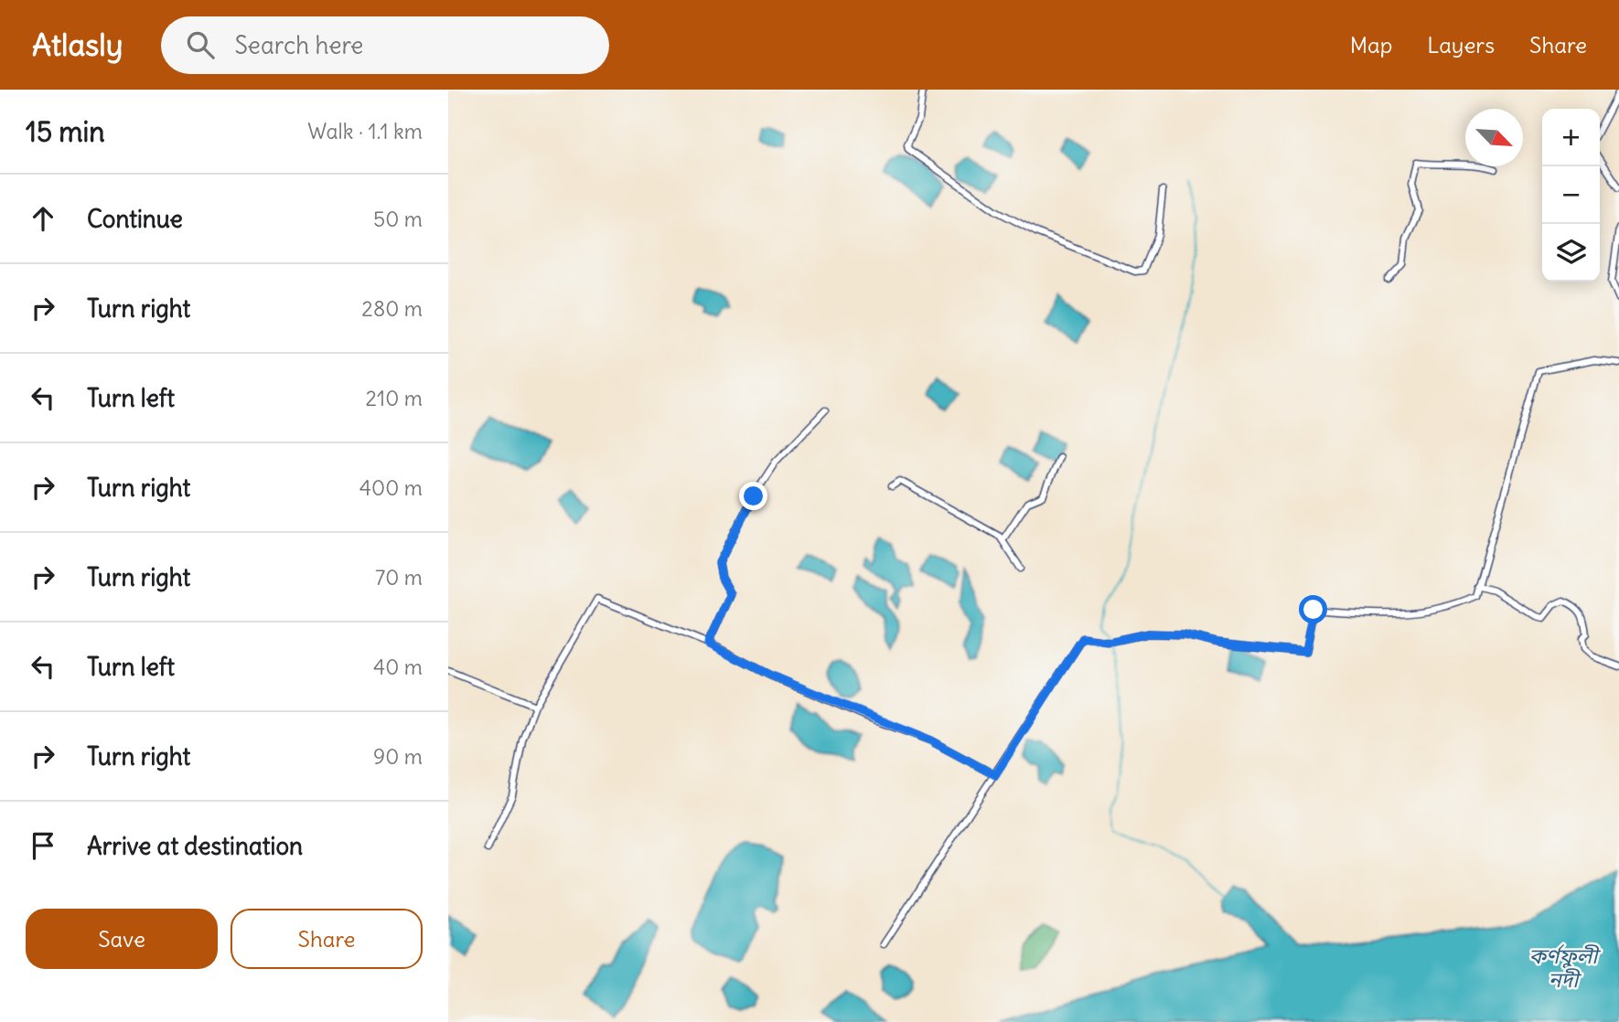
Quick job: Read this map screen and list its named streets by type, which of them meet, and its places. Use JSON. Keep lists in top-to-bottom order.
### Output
{
  "water": ["কর্ণফুলী নদী"],
  "north": "bottom right",
  "page": {
    "header": "Atlasly",
    "search": "Search here",
    "nav": ["Map", "Layers", "Share"],
    "heading": ["15 min", "Walk · 1.1 km"],
    "map_buttons": ["+", "−"],
    "list": [
      ["Continue", "50 m"],
      ["Turn right", "280 m"],
      ["Turn left", "210 m"],
      ["Turn right", "400 m"],
      ["Turn right", "70 m"],
      ["Turn left", "40 m"],
      ["Turn right", "90 m"],
      "Arrive at destination"
    ],
    "buttons": ["Save", "Share"]
  }
}
